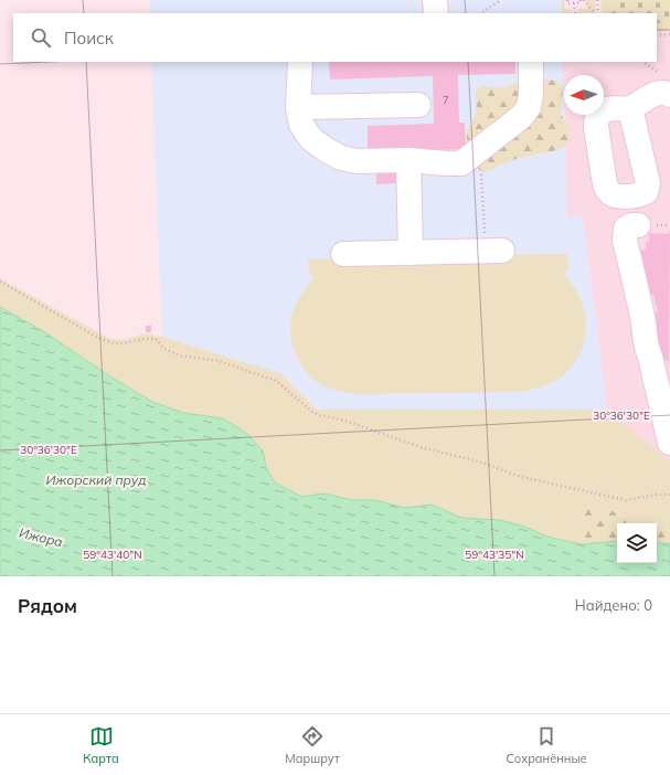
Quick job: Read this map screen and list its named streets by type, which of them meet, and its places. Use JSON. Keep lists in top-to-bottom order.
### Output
{
  "water": ["Ижорский пруд", "Ижора"],
  "house_numbers": ["7"],
  "north": "left",
  "page": {
    "search": "Поиск",
    "heading": ["Рядом", "Найдено: 0"],
    "nav": ["Карта", "Маршрут", "Сохранённые"]
  },
  "coordinates": ["30°36'30\"E", "59°43'40\"N", "59°43'35\"N"]
}
